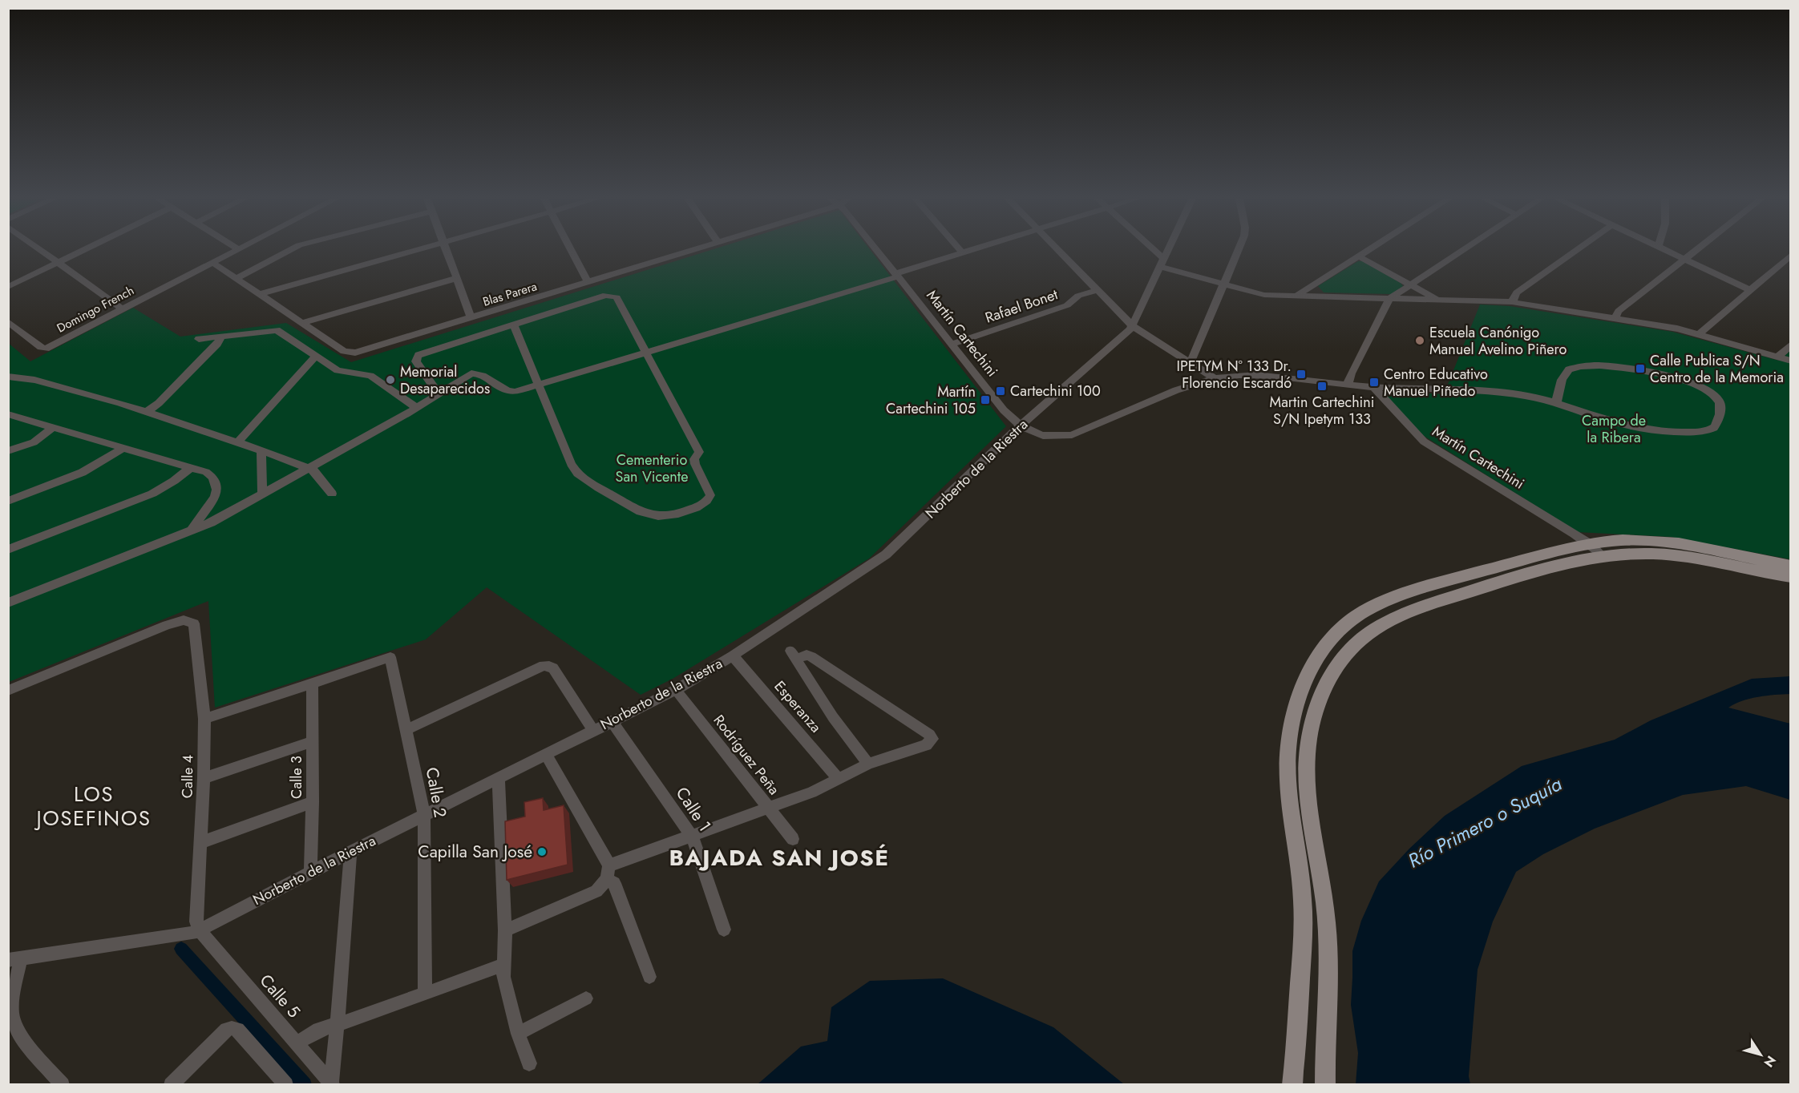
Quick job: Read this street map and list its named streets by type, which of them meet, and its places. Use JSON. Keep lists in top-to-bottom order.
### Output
{
  "streets": {
    "street": [
      "Blas Parera",
      "Rafael Bonet",
      "Domingo French",
      "Martín Cartechini",
      "Norberto de la Riestra",
      "Esperanza",
      "Rodríguez Peña",
      "Calle 4",
      "Calle 3",
      "Calle 2",
      "Calle 1",
      "Calle 5"
    ]
  },
  "crossings": [
    ["Rafael Bonet", "Martín Cartechini"],
    ["Martín Cartechini", "Norberto de la Riestra"],
    ["Norberto de la Riestra", "Esperanza"],
    ["Norberto de la Riestra", "Rodríguez Peña"],
    ["Norberto de la Riestra", "Calle 4"],
    ["Norberto de la Riestra", "Calle 3"],
    ["Norberto de la Riestra", "Calle 2"],
    ["Norberto de la Riestra", "Calle 1"],
    ["Norberto de la Riestra", "Calle 5"],
    ["Calle 4", "Calle 5"],
    ["Calle 3", "Calle 2"]
  ],
  "districts": ["LOS JOSEFINOS", "BAJADA SAN JOSÉ"],
  "water": ["Río Primero o Suquía"],
  "parks": ["Campo de la Ribera", "Cementerio San Vicente"],
  "places": {
    "other": ["Escuela Canónigo Manuel Avelino Piñero", "Memorial Desaparecidos", "Capilla San José"],
    "transit": [
      "Calle Publica S/N Centro de la Memoria",
      "IPETYM Nº 133 Dr. Florencio Escardó",
      "Centro Educativo Manuel Piñedo",
      "Martin Cartechini S/N Ipetym 133",
      "Cartechini 100",
      "Martín Cartechini 105"
    ]
  },
  "north": "bottom right"
}
